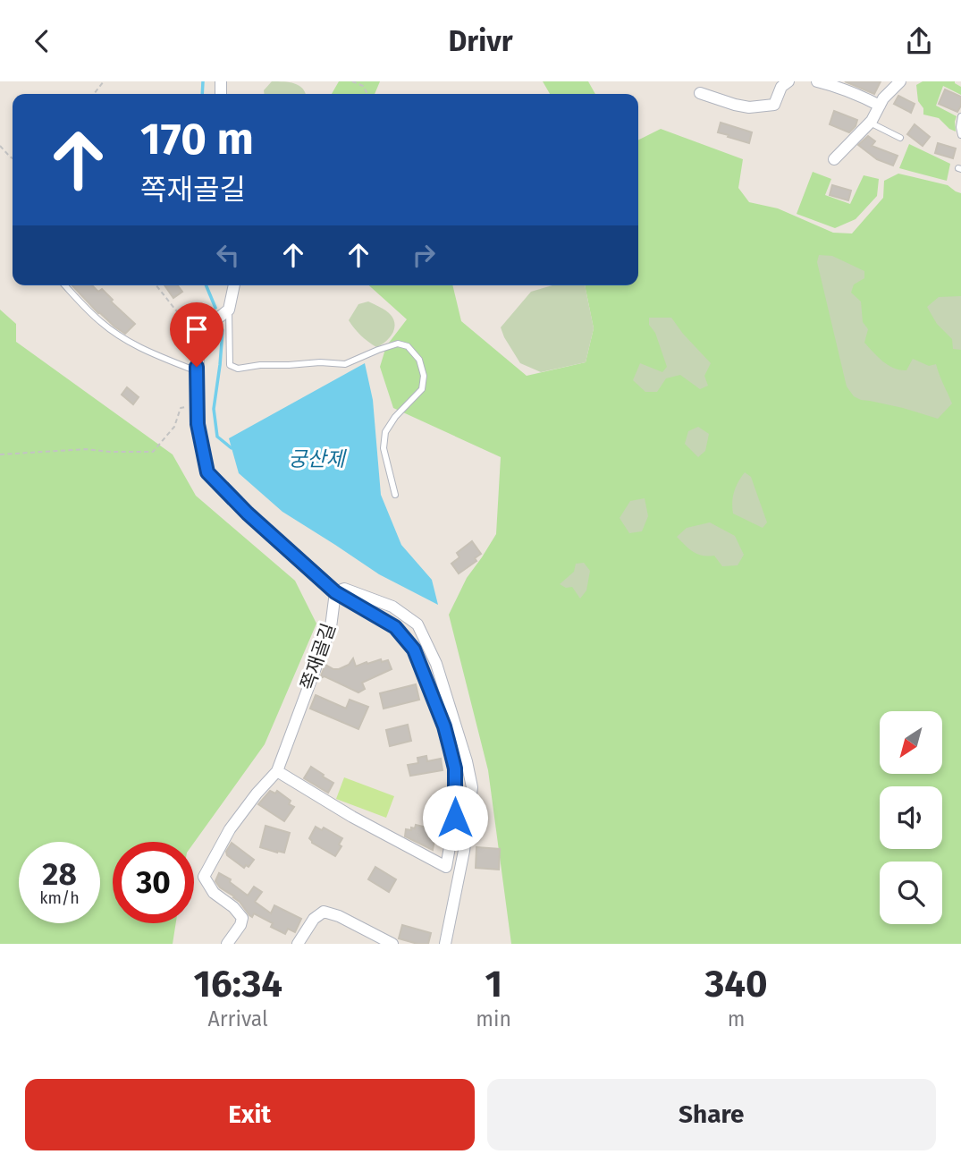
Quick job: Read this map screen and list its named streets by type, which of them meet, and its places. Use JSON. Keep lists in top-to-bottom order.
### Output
{
  "streets": {
    "street": ["쪽재골길"]
  },
  "water": ["궁산제"],
  "north": "bottom left",
  "page": {
    "header": "Drivr",
    "turn": ["170 m", "쪽재골길"],
    "speed": "28 km/h",
    "limit": "30",
    "eta": [
      "16:34",
      "Arrival",
      "1",
      "min",
      "340",
      "m"
    ],
    "buttons": ["Exit", "Share"]
  }
}
